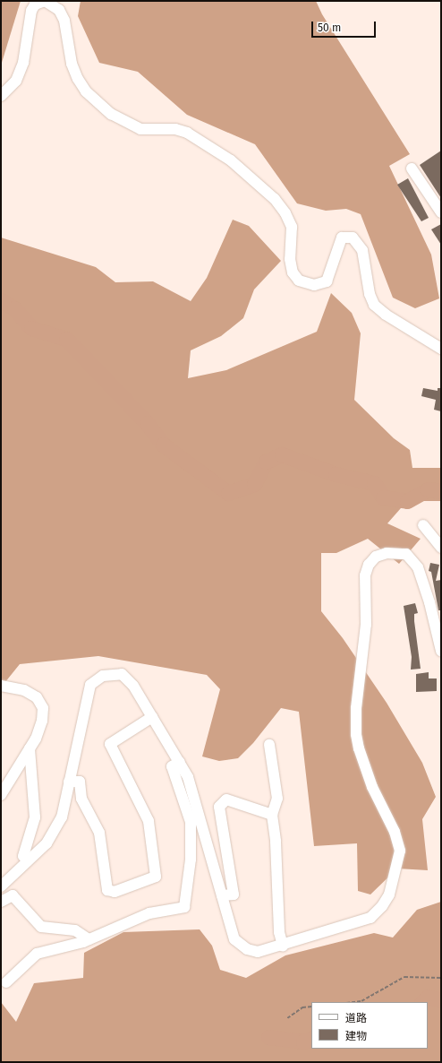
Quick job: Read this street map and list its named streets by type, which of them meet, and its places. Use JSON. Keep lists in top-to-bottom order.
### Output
{
  "legend": ["道路", "建物"],
  "scale_bar": "50 m"
}
